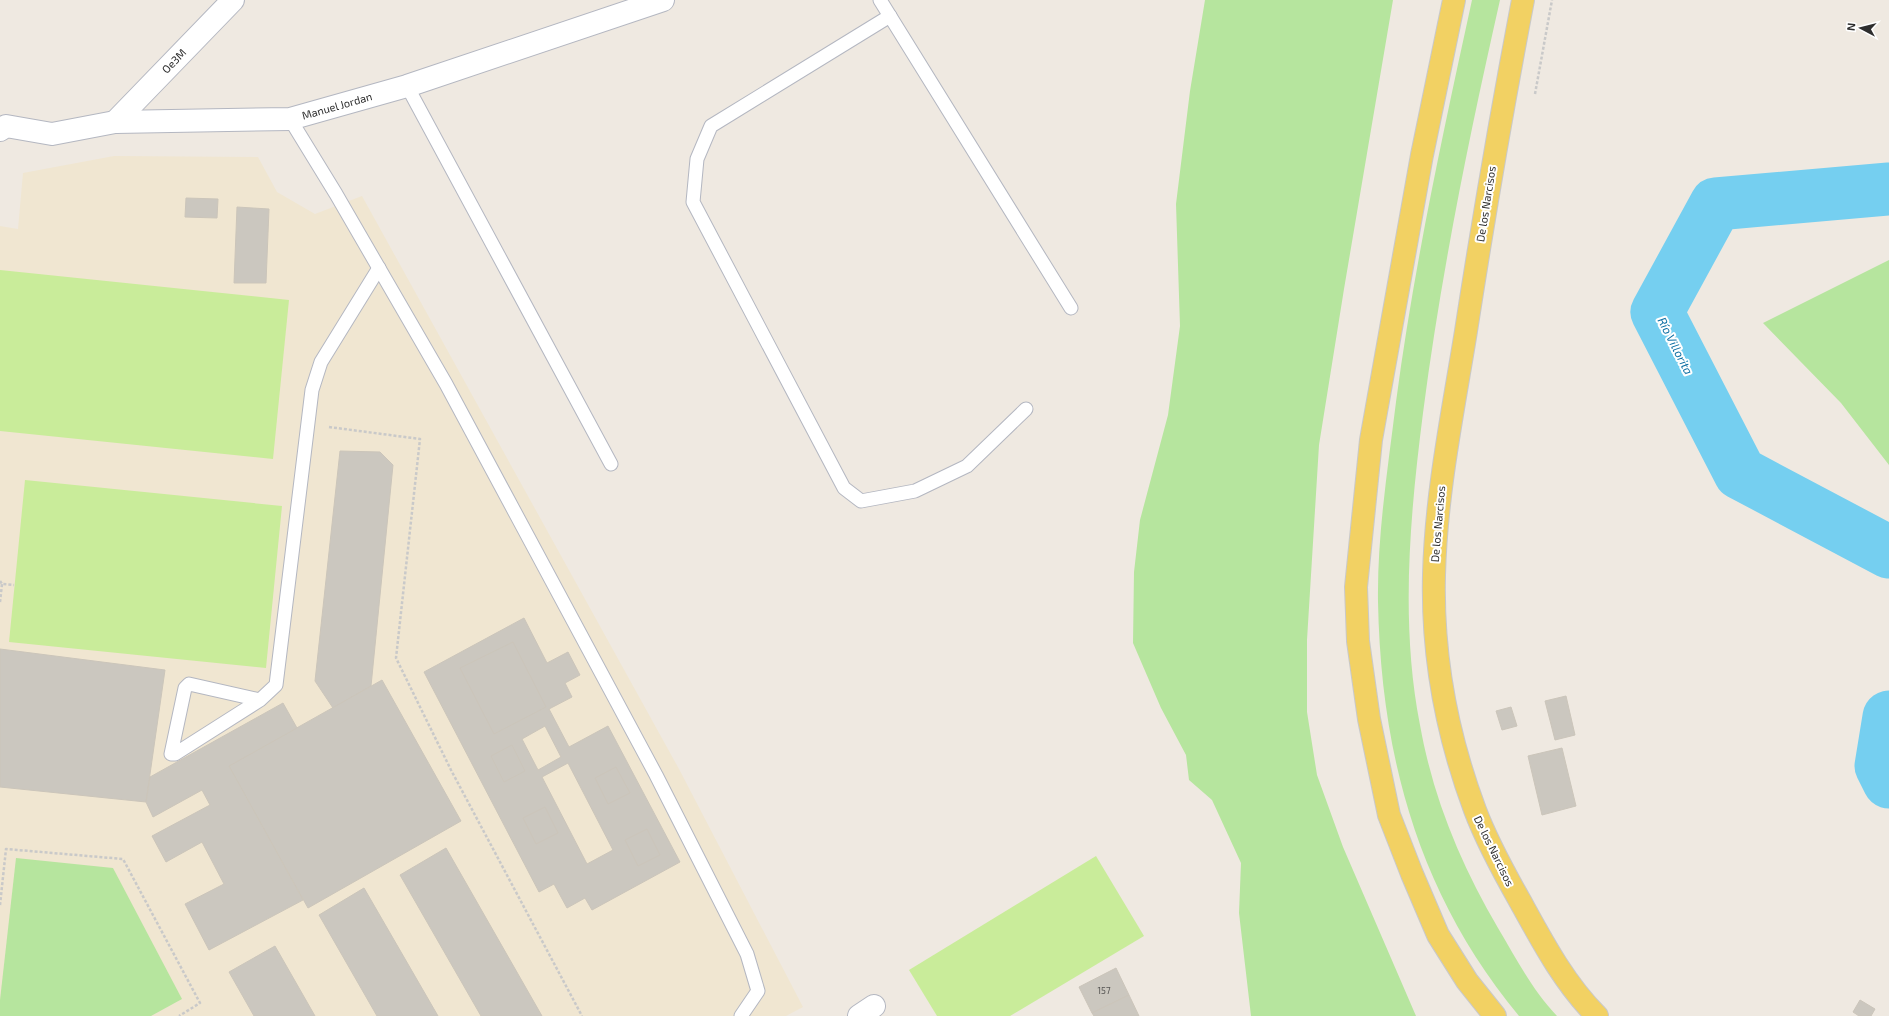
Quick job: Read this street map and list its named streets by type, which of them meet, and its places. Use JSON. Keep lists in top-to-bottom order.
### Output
{
  "streets": {
    "main road": ["De los Narcisos"],
    "street": ["Oe3M", "Manuel Jordan"]
  },
  "crossings": [
    ["Oe3M", "Manuel Jordan"]
  ],
  "water": ["Río Villorita"],
  "house_numbers": ["157"],
  "north": "left"
}
